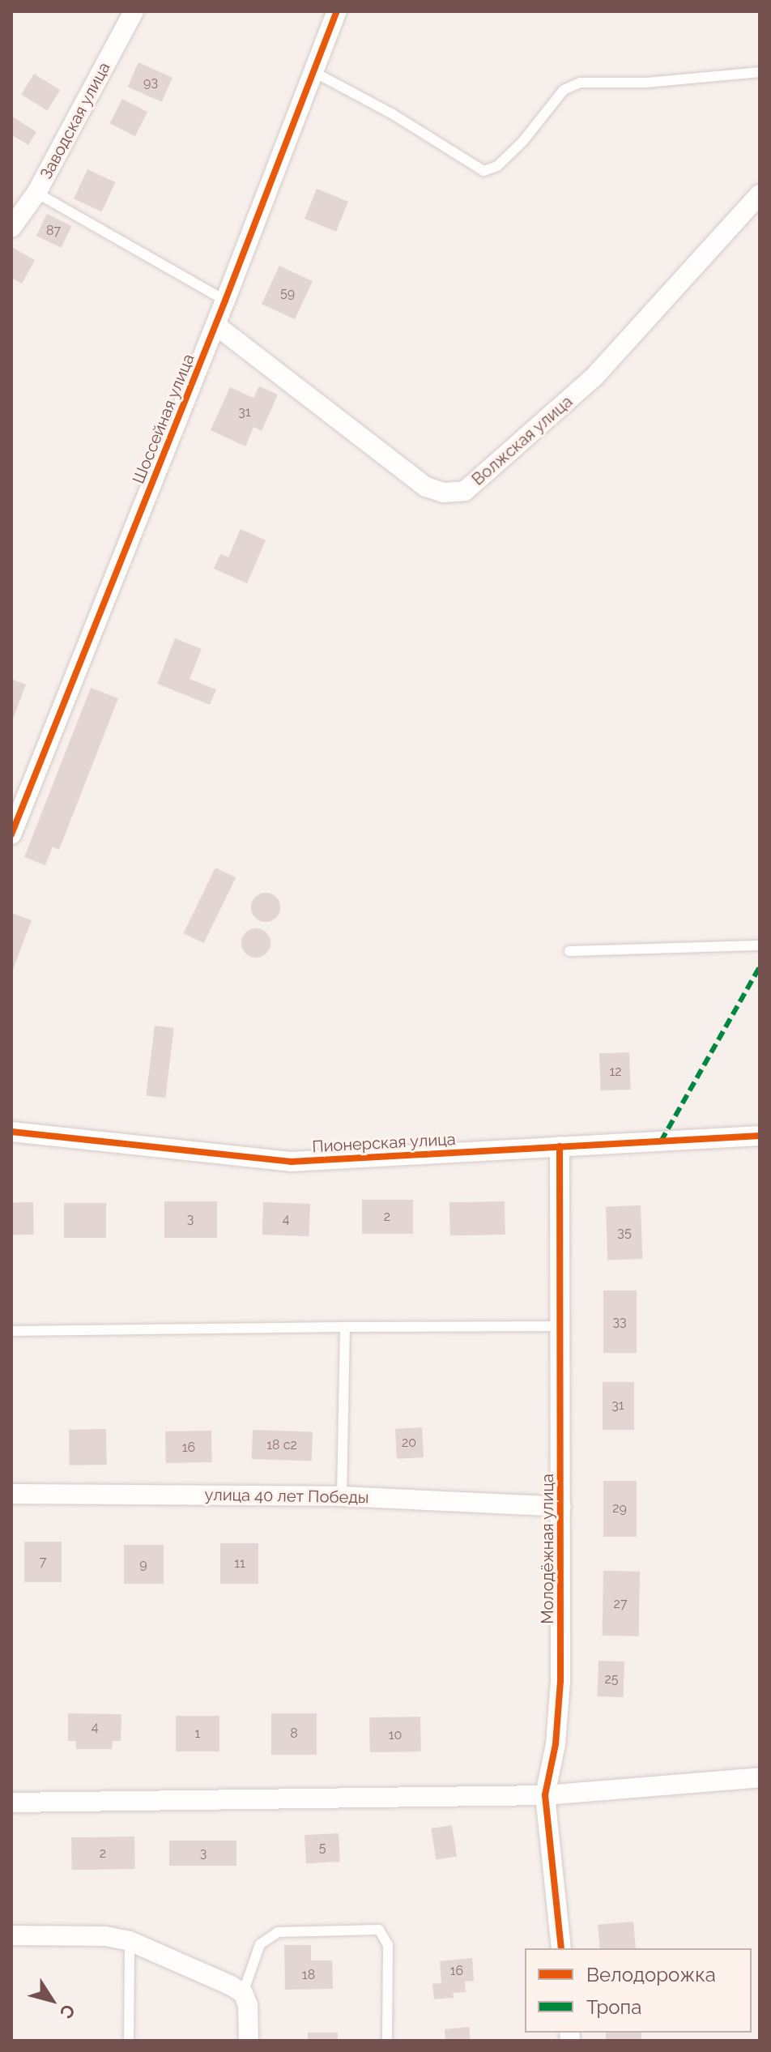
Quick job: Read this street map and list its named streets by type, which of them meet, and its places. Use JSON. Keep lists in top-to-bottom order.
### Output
{
  "streets": {
    "street": [
      "Заводская улица",
      "Шоссейная улица",
      "Волжская улица",
      "Пионерская улица",
      "улица 40 лет Победы",
      "Молодёжная улица"
    ]
  },
  "crossings": [
    ["Шоссейная улица", "Волжская улица"],
    ["Пионерская улица", "Молодёжная улица"],
    ["улица 40 лет Победы", "Молодёжная улица"]
  ],
  "house_numbers": [
    "93",
    "87",
    "59",
    "31",
    "12",
    "2",
    "3",
    "4",
    "35",
    "33",
    "31",
    "20",
    "18 с2",
    "16",
    "29",
    "7",
    "11",
    "9",
    "27",
    "25",
    "4",
    "1",
    "8",
    "10",
    "5",
    "2",
    "3",
    "16",
    "18"
  ],
  "legend": ["Велодорожка", "Тропа"],
  "north": "bottom right"
}
